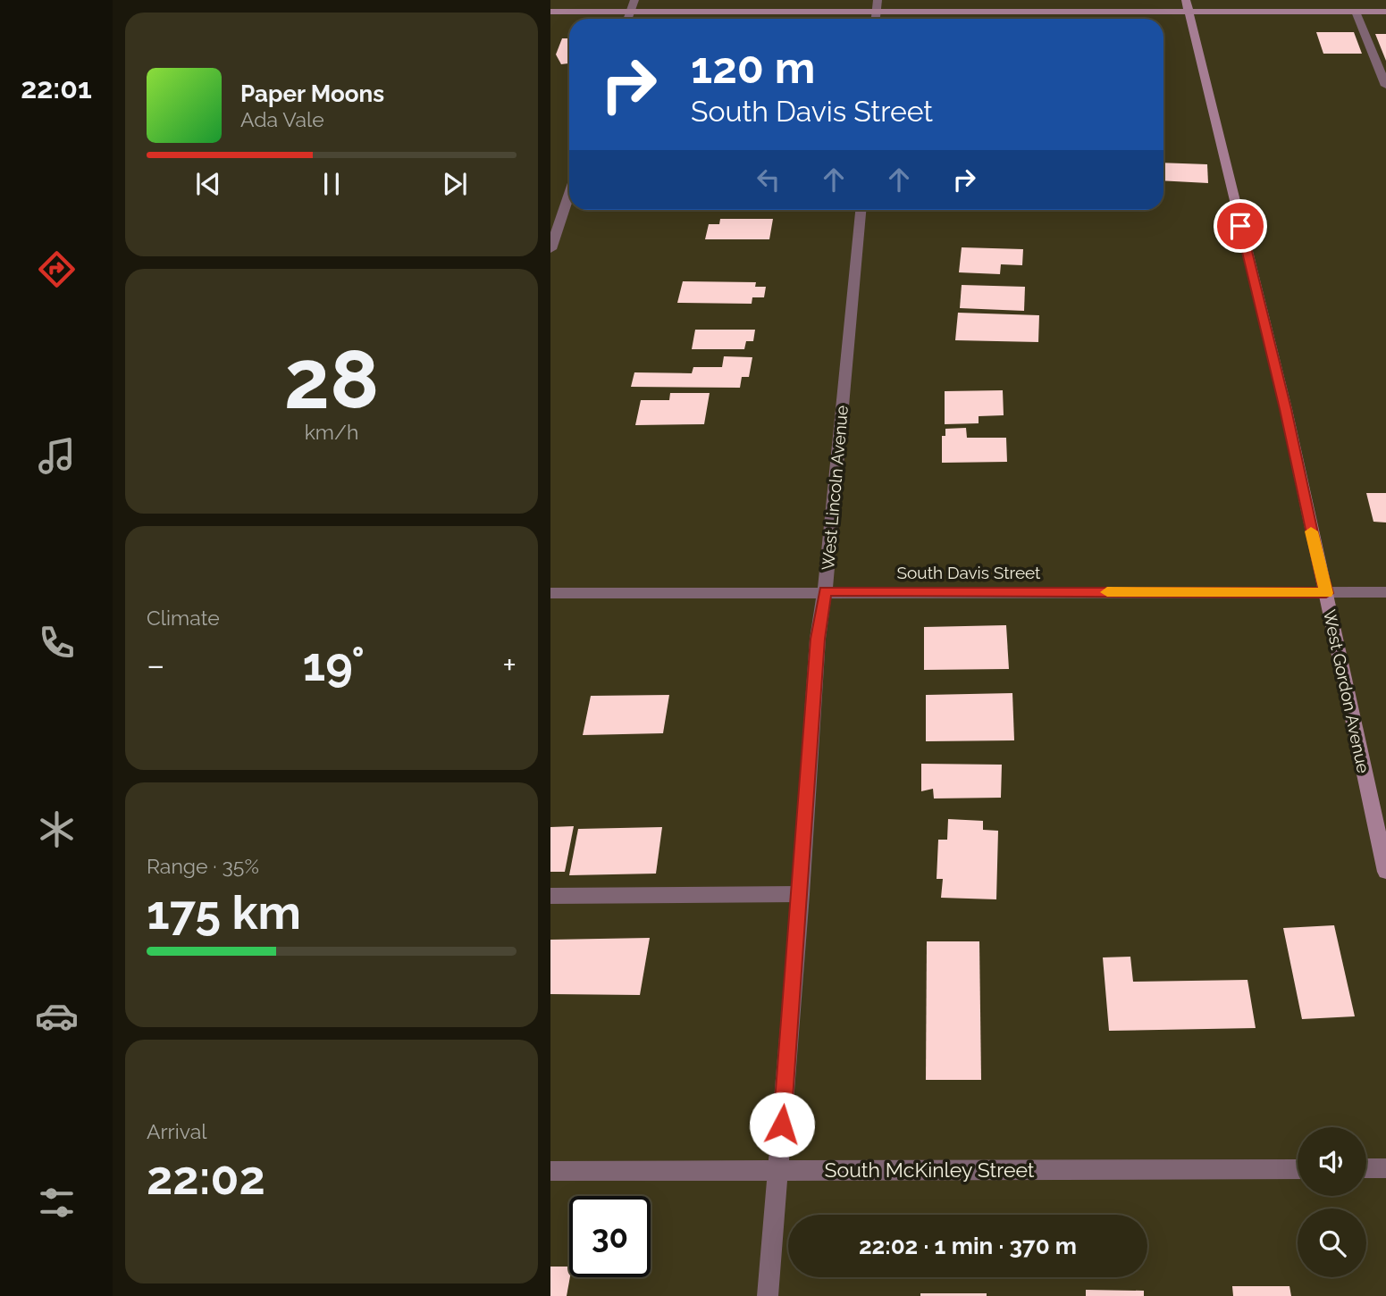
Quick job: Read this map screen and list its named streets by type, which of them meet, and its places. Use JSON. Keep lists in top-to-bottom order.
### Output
{
  "streets": {
    "street": [
      "West Lincoln Avenue",
      "South Davis Street",
      "West Gordon Avenue",
      "South McKinley Street"
    ]
  },
  "crossings": [
    ["West Lincoln Avenue", "South Davis Street"],
    ["West Lincoln Avenue", "South McKinley Street"],
    ["South Davis Street", "West Gordon Avenue"]
  ],
  "page": {
    "tabs": "22:01",
    "turn": ["120 m", "South Davis Street"],
    "song": ["Paper Moons", "Ada Vale"],
    "tile": [
      ["28", "km/h"],
      "Climate",
      ["Range · 35%", "175 km"],
      ["Arrival", "22:02"]
    ],
    "heat": ["−", "19°", "+"],
    "limit": "30",
    "trip": "22:02 · 1 min · 370 m"
  }
}
